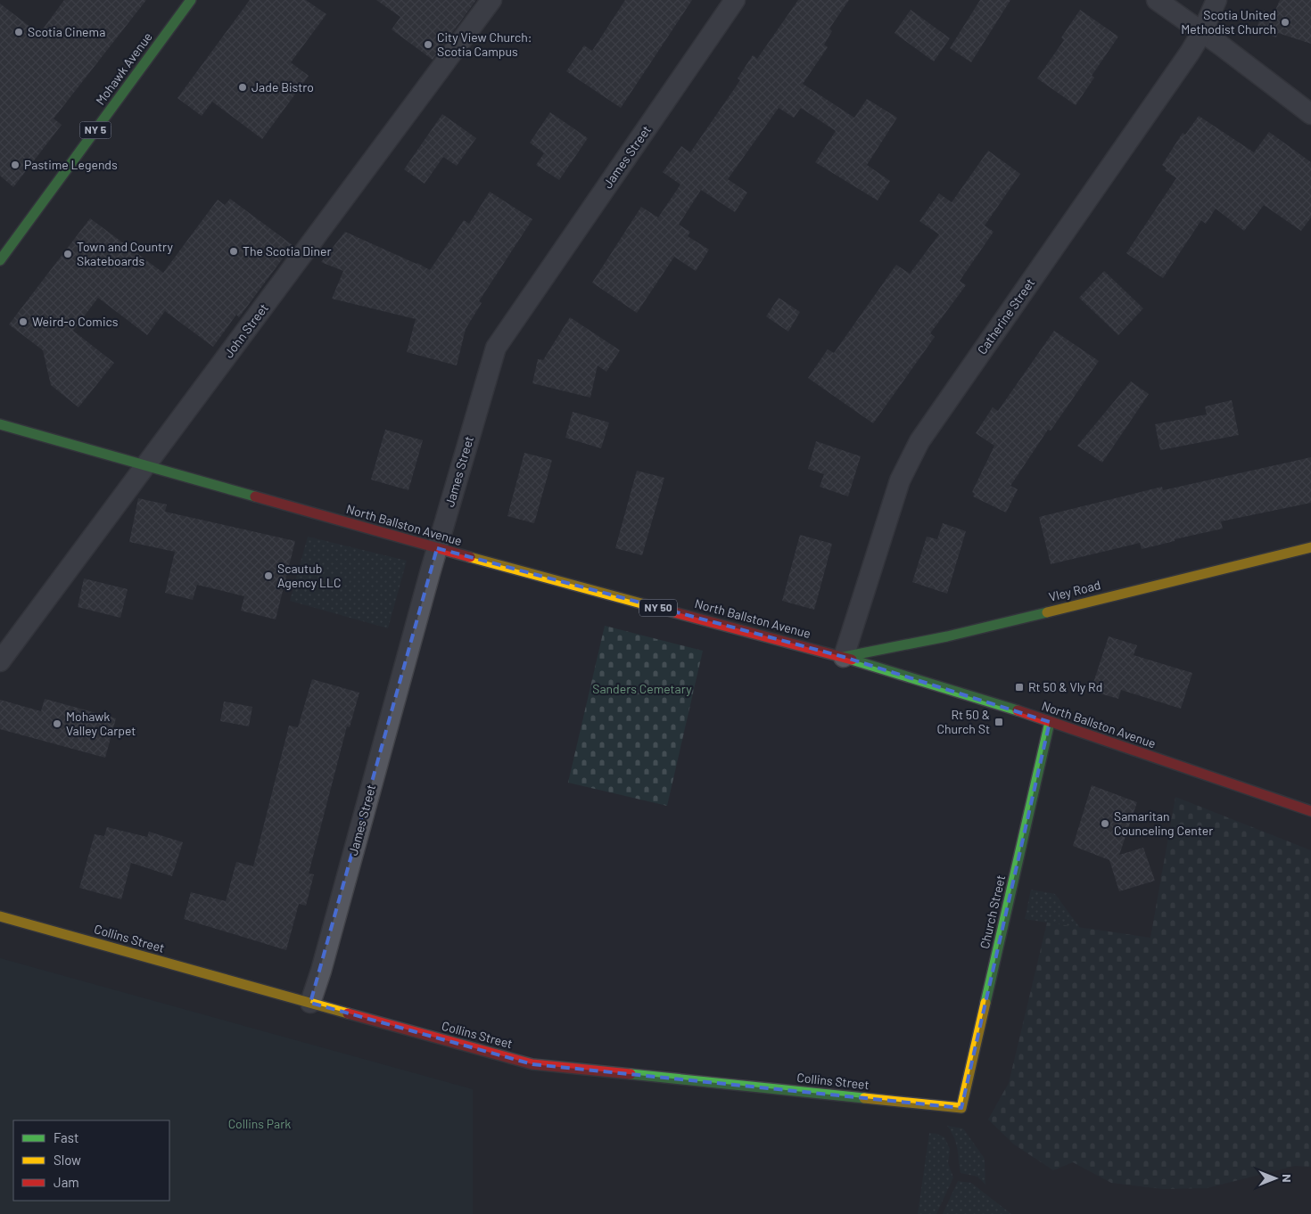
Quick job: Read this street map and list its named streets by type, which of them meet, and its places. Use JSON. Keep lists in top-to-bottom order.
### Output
{
  "streets": {
    "street": [
      "Mohawk Avenue",
      "NY 5",
      "James Street",
      "Catherine Street",
      "John Street",
      "North Ballston Avenue",
      "Vley Road",
      "NY 50",
      "Church Street",
      "Collins Street"
    ]
  },
  "crossings": [
    ["James Street", "North Ballston Avenue"],
    ["James Street", "Collins Street"],
    ["Catherine Street", "North Ballston Avenue"],
    ["Catherine Street", "Vley Road"],
    ["John Street", "North Ballston Avenue"],
    ["North Ballston Avenue", "Vley Road"],
    ["North Ballston Avenue", "Church Street"],
    ["Church Street", "Collins Street"]
  ],
  "parks": ["Sanders Cemetary", "Collins Park"],
  "places": {
    "other": [
      "Scotia United Methodist Church",
      "Scotia Cinema",
      "City View Church: Scotia Campus",
      "Jade Bistro",
      "Pastime Legends",
      "The Scotia Diner",
      "Town and Country Skateboards",
      "Weird-o Comics",
      "Scautub Agency LLC",
      "Mohawk Valley Carpet",
      "Samaritan Counceling Center"
    ],
    "transit": ["Rt 50 & Vly Rd", "Rt 50 & Church St"]
  },
  "legend": ["Fast", "Slow", "Jam"],
  "north": "right"
}
